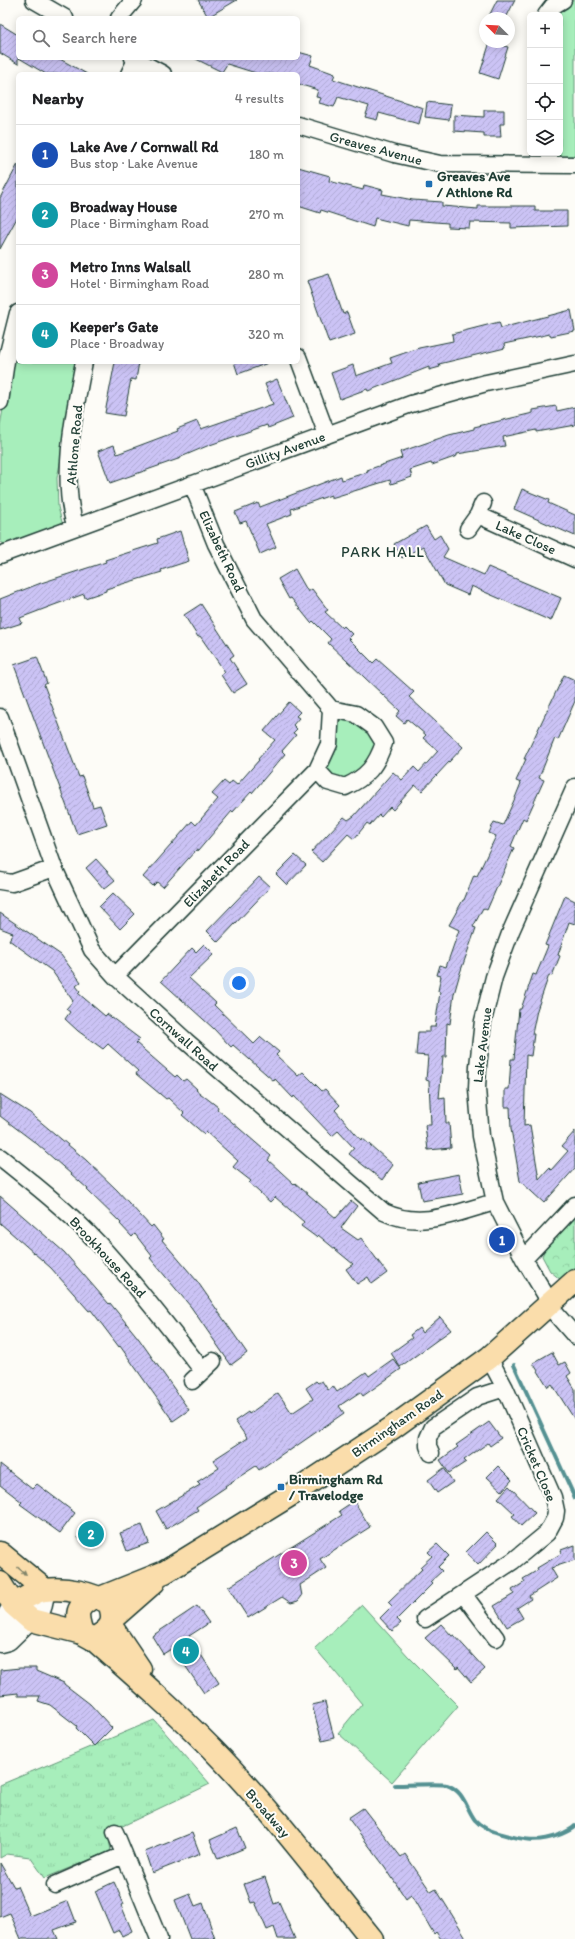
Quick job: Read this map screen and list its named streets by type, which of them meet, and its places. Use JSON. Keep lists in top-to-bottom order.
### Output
{
  "streets": {
    "highway": ["Birmingham Road", "Broadway"],
    "street": [
      "Greaves Avenue",
      "Athlone Road",
      "Gillity Avenue",
      "Lake Close",
      "Elizabeth Road",
      "Cornwall Road",
      "Lake Avenue",
      "Brookhouse Road",
      "Cricket Close"
    ]
  },
  "crossings": [
    ["Athlone Road", "Gillity Avenue"],
    ["Gillity Avenue", "Elizabeth Road"],
    ["Elizabeth Road", "Cornwall Road"],
    ["Cornwall Road", "Lake Avenue"],
    ["Lake Avenue", "Birmingham Road"],
    ["Birmingham Road", "Cricket Close"],
    ["Birmingham Road", "Broadway"]
  ],
  "districts": ["PARK HALL"],
  "places": {
    "transit": ["Greaves Ave / Athlone Rd", "Birmingham Rd / Travelodge"]
  },
  "north": "top left",
  "page": {
    "map_buttons": ["+", "−"],
    "search": "Search here",
    "heading": ["Nearby", "4 results"],
    "list": [
      {
        "mark": "1",
        "name": "Lake Ave / Cornwall Rd",
        "note": "Bus stop · Lake Avenue",
        "value": "180 m"
      },
      {
        "mark": "2",
        "name": "Broadway House",
        "note": "Place · Birmingham Road",
        "value": "270 m"
      },
      {
        "mark": "3",
        "name": "Metro Inns Walsall",
        "note": "Hotel · Birmingham Road",
        "value": "280 m"
      },
      {
        "mark": "4",
        "name": "Keeper’s Gate",
        "note": "Place · Broadway",
        "value": "320 m"
      }
    ],
    "pins": [
      "1",
      "2",
      "3",
      "4"
    ]
  }
}
